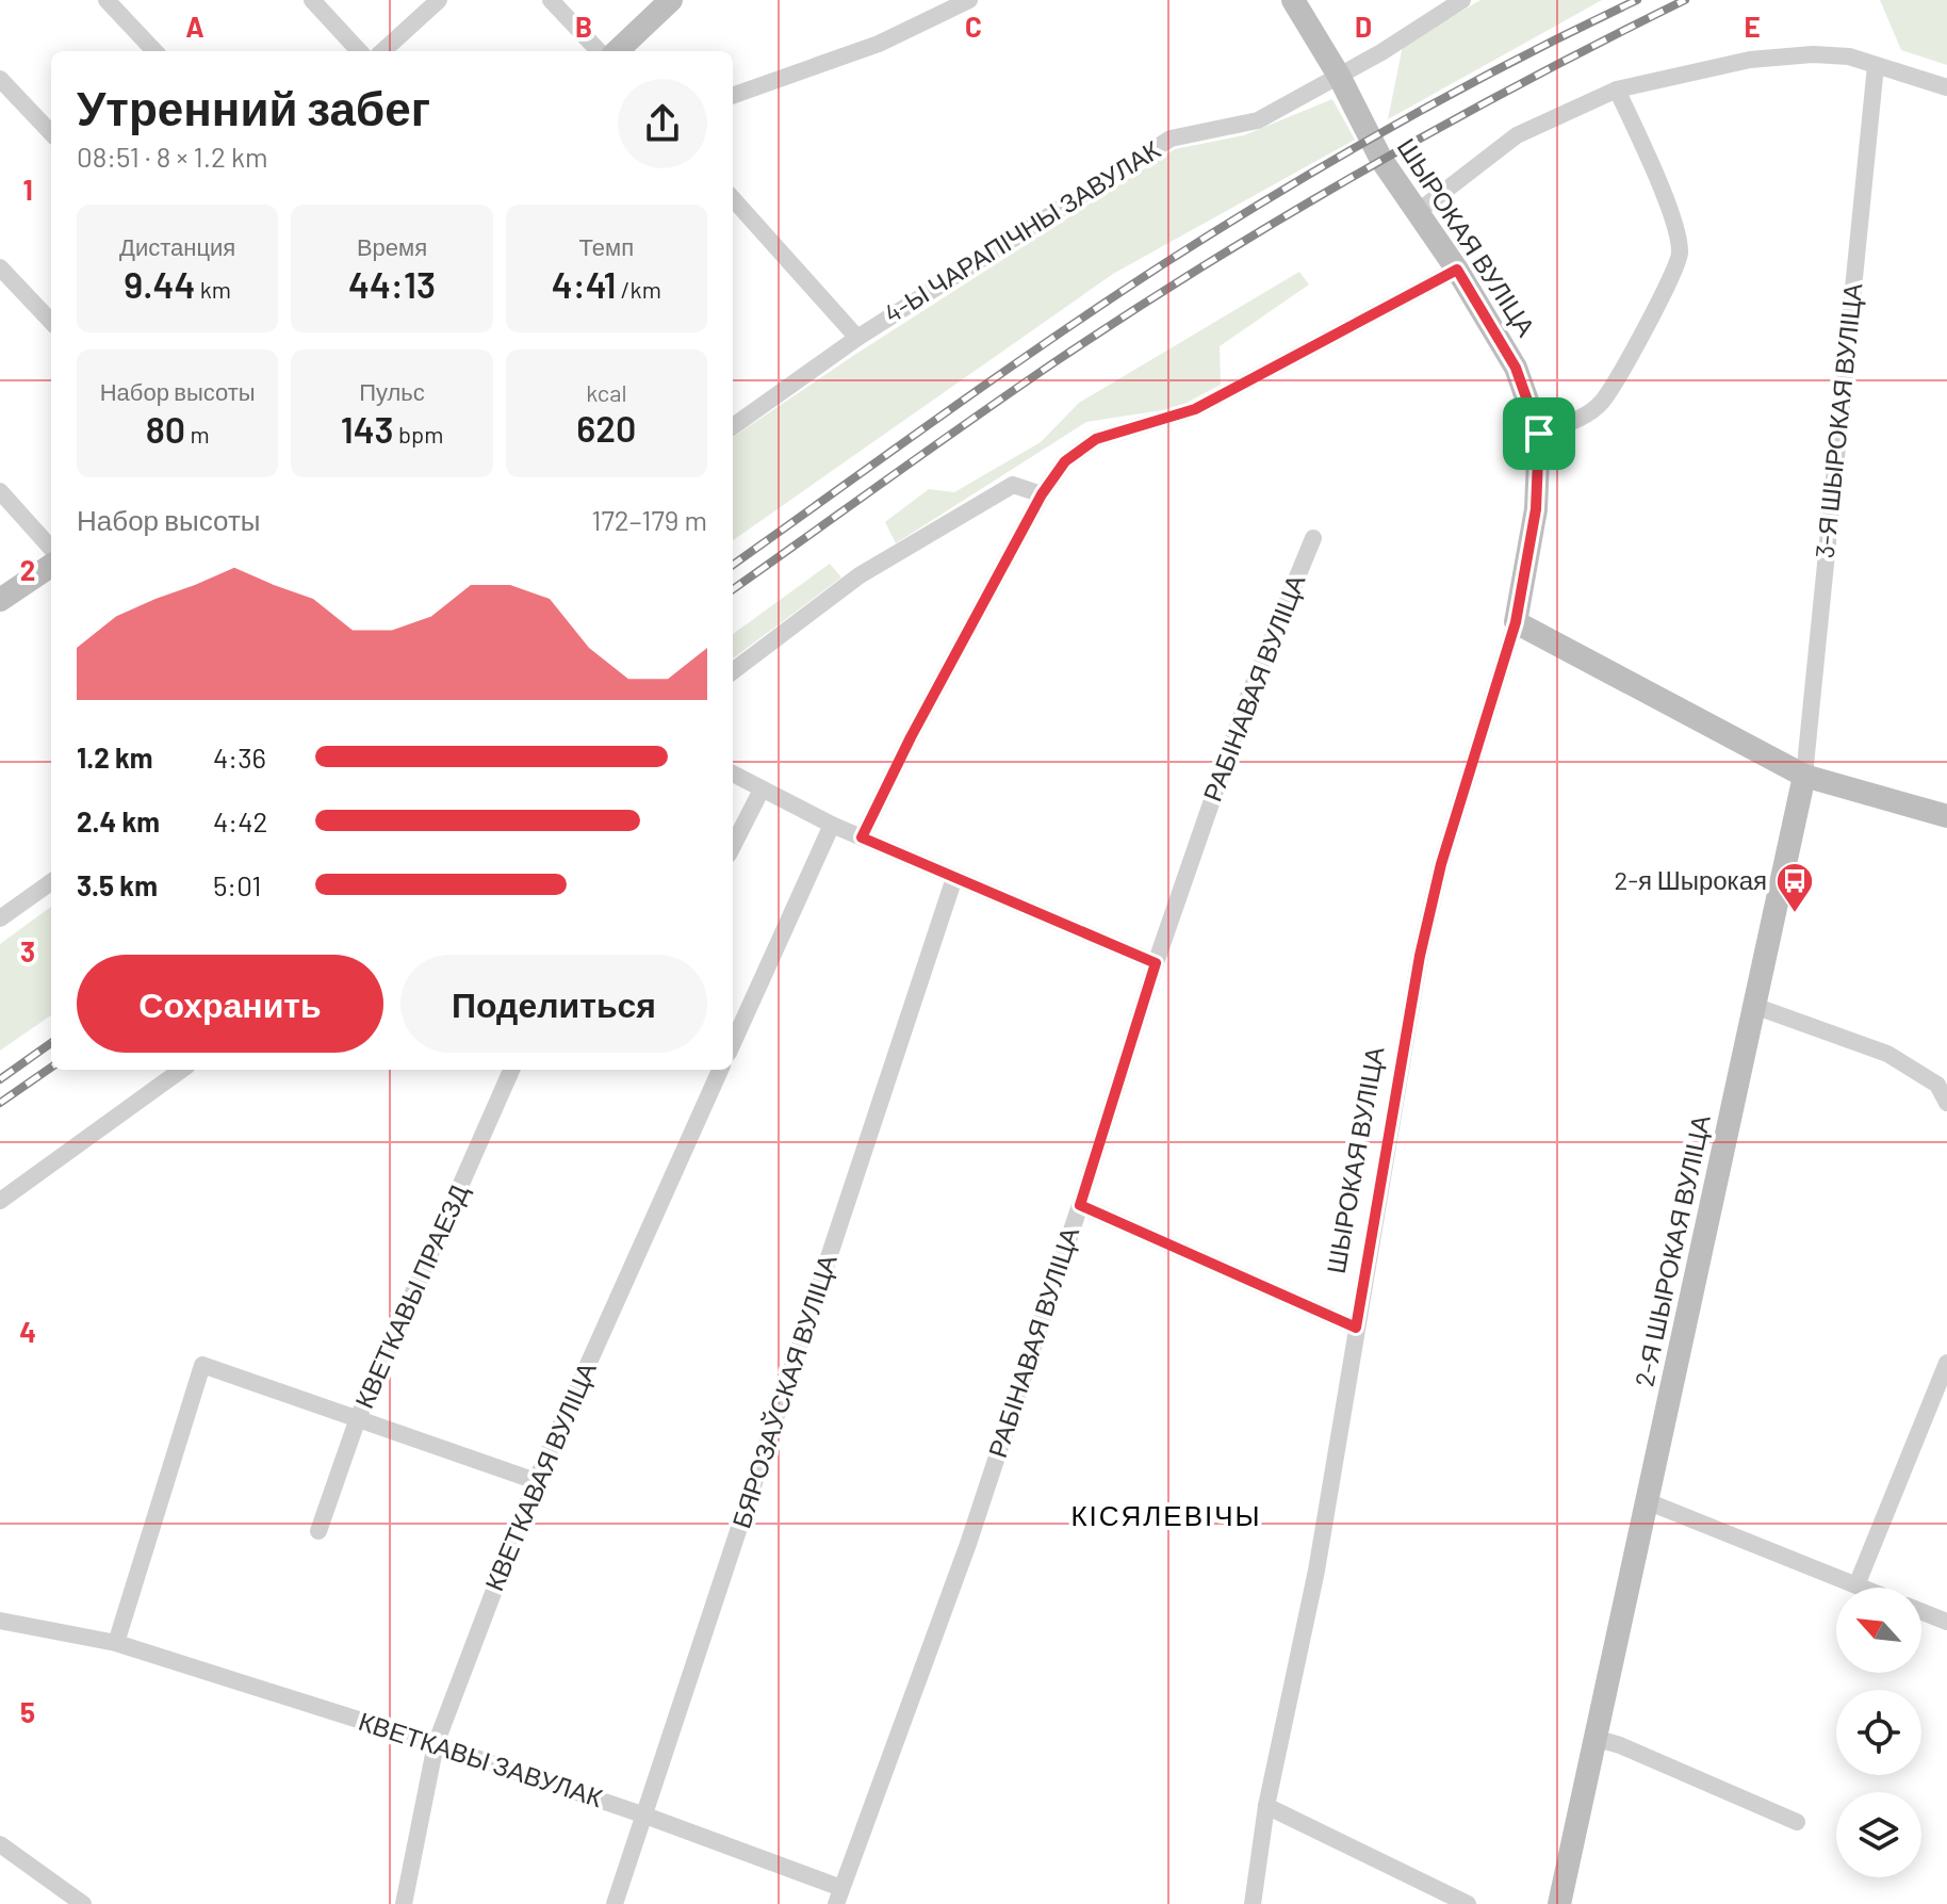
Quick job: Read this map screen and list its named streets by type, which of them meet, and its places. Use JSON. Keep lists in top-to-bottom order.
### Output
{
  "streets": {
    "street": [
      "4-Ы ЧАРАПІЧНЫ ЗАВУЛАК",
      "ШЫРОКАЯ ВУЛІЦА",
      "3-Я ШЫРОКАЯ ВУЛІЦА",
      "РАБІНАВАЯ ВУЛІЦА",
      "2-Я ШЫРОКАЯ ВУЛІЦА",
      "КВЕТКАВЫ ПРАЕЗД",
      "БЯРОЗАЎСКАЯ ВУЛІЦА",
      "КВЕТКАВАЯ ВУЛІЦА",
      "КВЕТКАВЫ ЗАВУЛАК"
    ]
  },
  "crossings": [
    ["4-Ы ЧАРАПІЧНЫ ЗАВУЛАК", "ШЫРОКАЯ ВУЛІЦА"],
    ["3-Я ШЫРОКАЯ ВУЛІЦА", "2-Я ШЫРОКАЯ ВУЛІЦА"],
    ["РАБІНАВАЯ ВУЛІЦА", "КВЕТКАВЫ ЗАВУЛАК"],
    ["БЯРОЗАЎСКАЯ ВУЛІЦА", "КВЕТКАВЫ ЗАВУЛАК"],
    ["КВЕТКАВАЯ ВУЛІЦА", "КВЕТКАВЫ ЗАВУЛАК"]
  ],
  "districts": ["КІСЯЛЕВІЧЫ"],
  "places": {
    "bus stop": ["2-я Шырокая"]
  },
  "north": "top left",
  "page": {
    "heading": ["Утренний забег", "08:51 · 8 × 1.2 km"],
    "stats": [
      ["Дистанция", "9.44 km"],
      ["Время", "44:13"],
      ["Темп", "4:41 /km"],
      ["Набор высоты", "80 m"],
      ["Пульс", "143 bpm"],
      ["kcal", "620"]
    ],
    "chart": ["Набор высоты", "172–179 m"],
    "list": [
      {
        "name": "1.2 km",
        "note": "4:36"
      },
      {
        "name": "2.4 km",
        "note": "4:42"
      },
      {
        "name": "3.5 km",
        "note": "5:01"
      }
    ],
    "buttons": ["Сохранить", "Поделиться"]
  },
  "grid": {
    "columns": [
      "A",
      "B",
      "C",
      "D",
      "E"
    ],
    "rows": [
      "1",
      "2",
      "3",
      "4",
      "5"
    ]
  }
}
